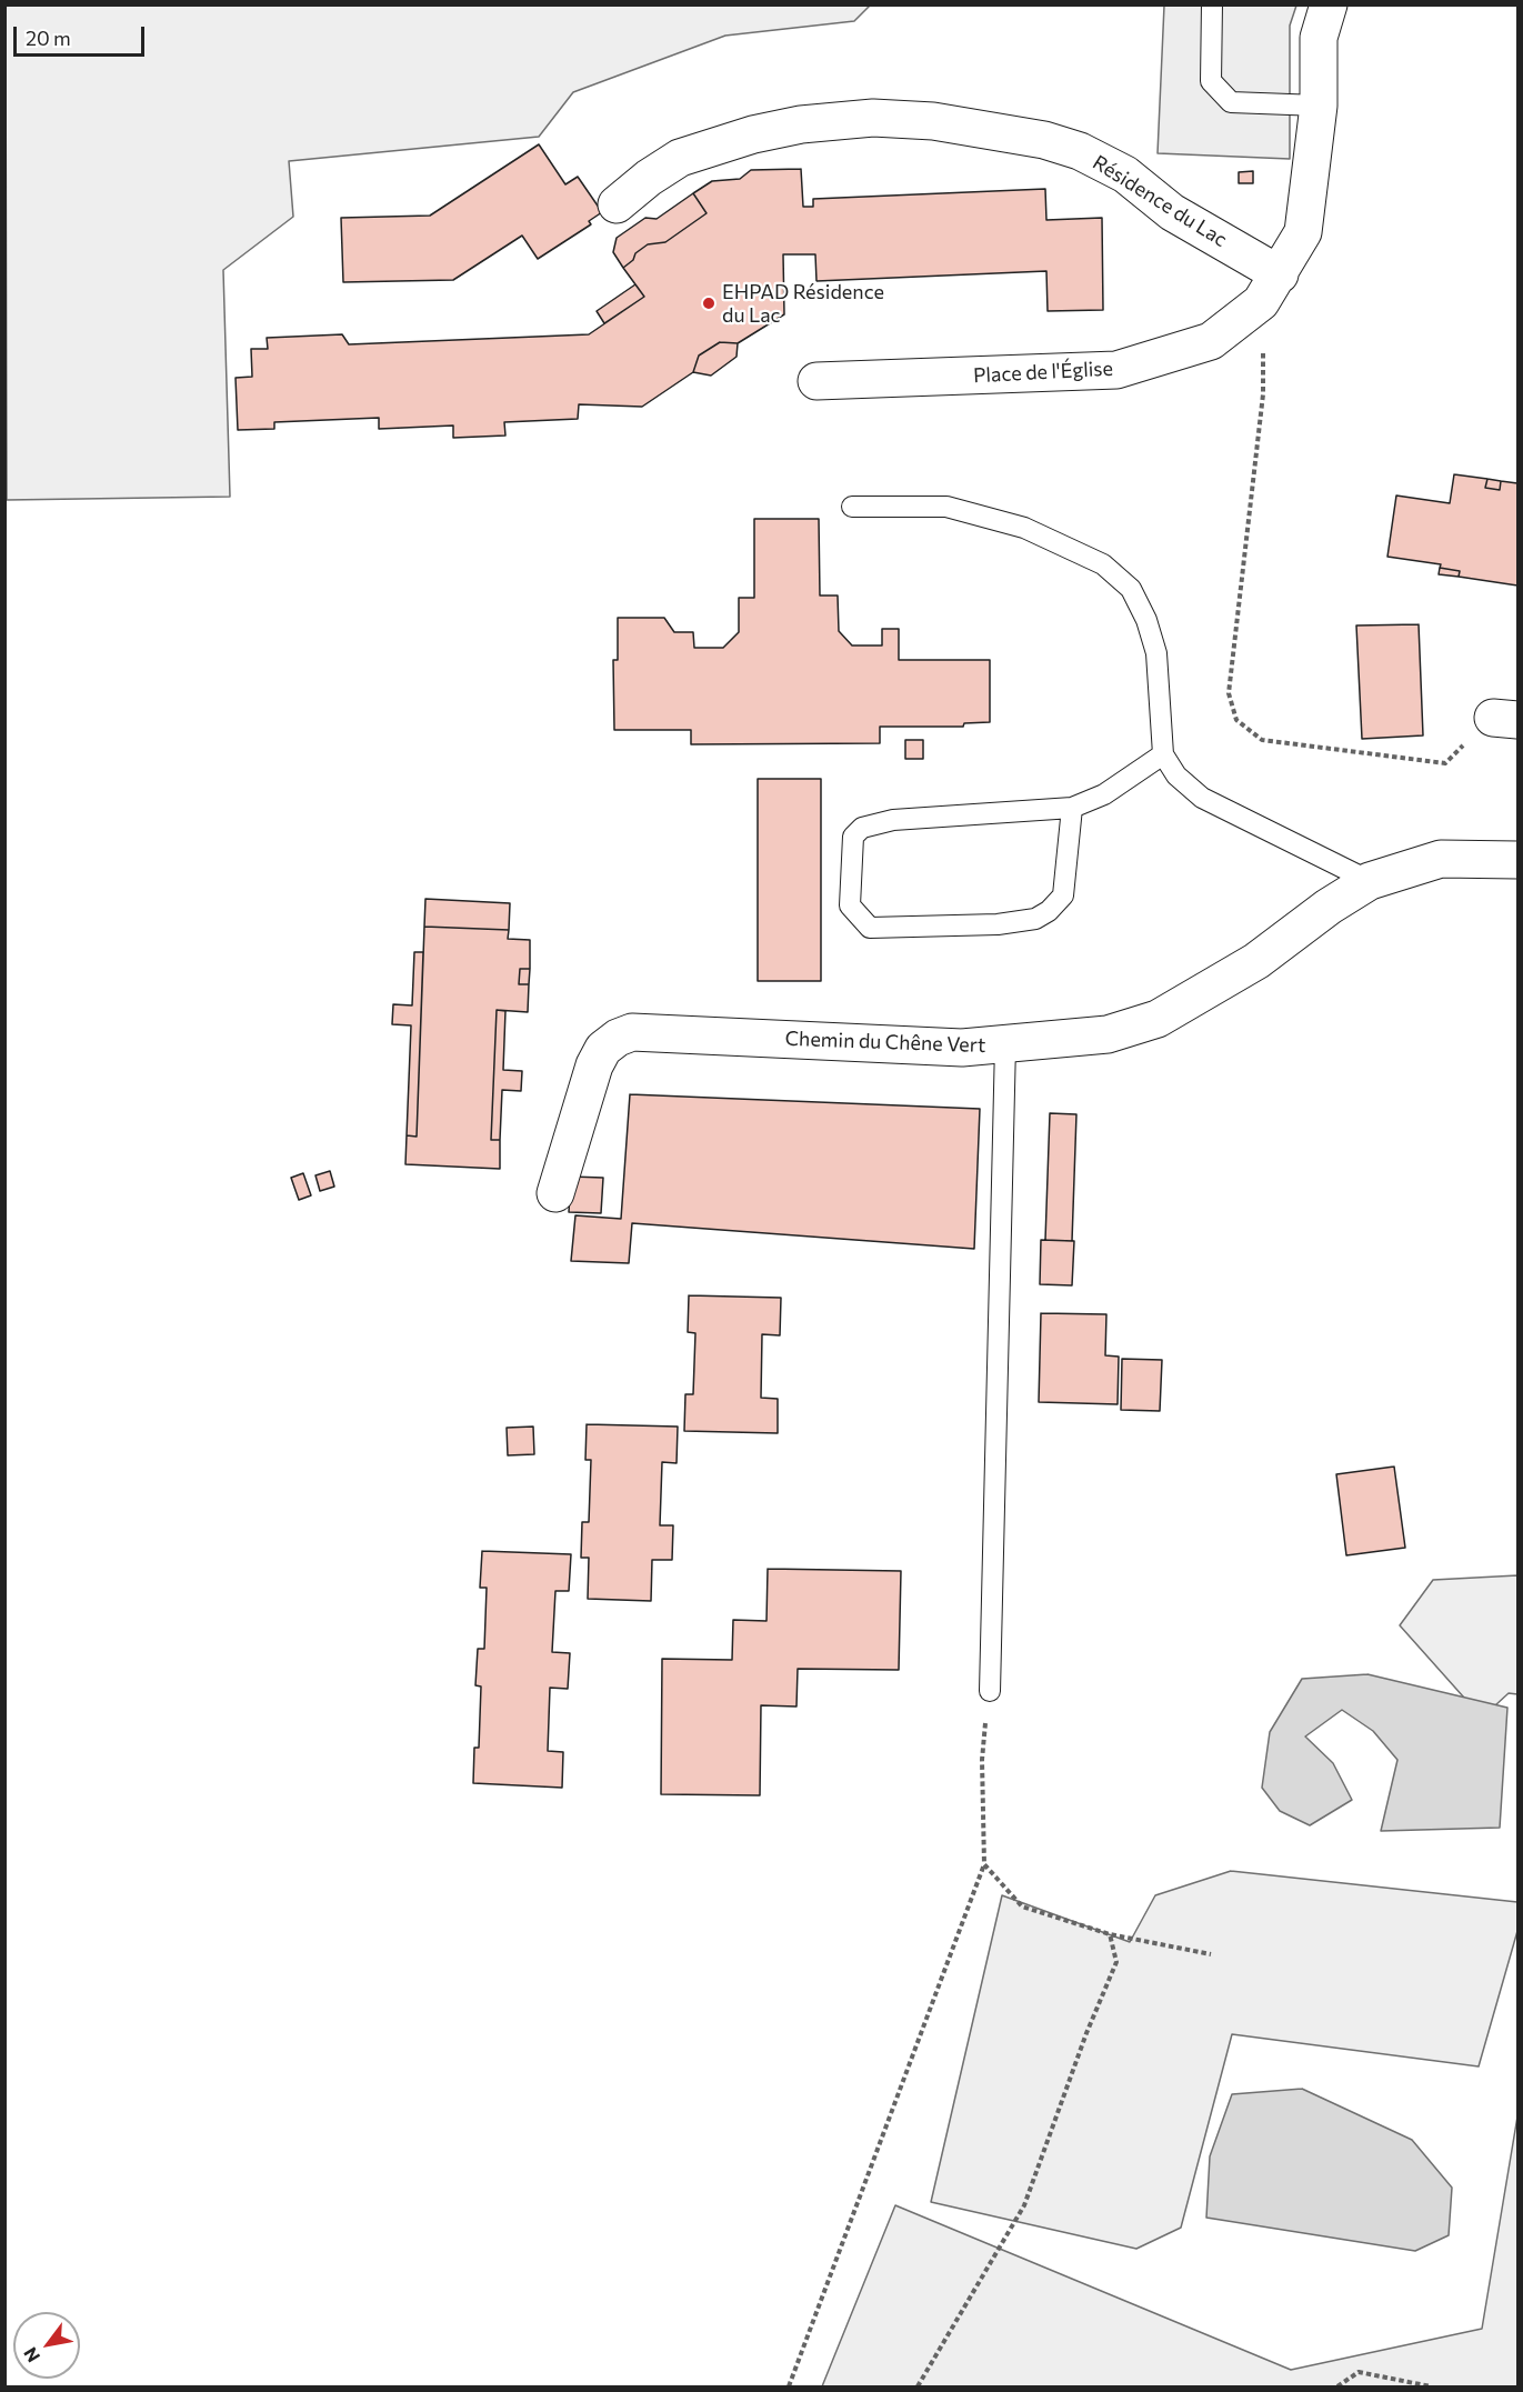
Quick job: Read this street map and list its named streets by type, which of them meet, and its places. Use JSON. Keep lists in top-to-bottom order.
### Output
{
  "streets": {
    "street": ["Résidence du Lac", "Place de l'Église", "Chemin du Chêne Vert"]
  },
  "crossings": [
    ["Résidence du Lac", "Place de l'Église"]
  ],
  "places": ["EHPAD Résidence du Lac"],
  "scale_bar": "20 m",
  "north": "bottom left"
}
